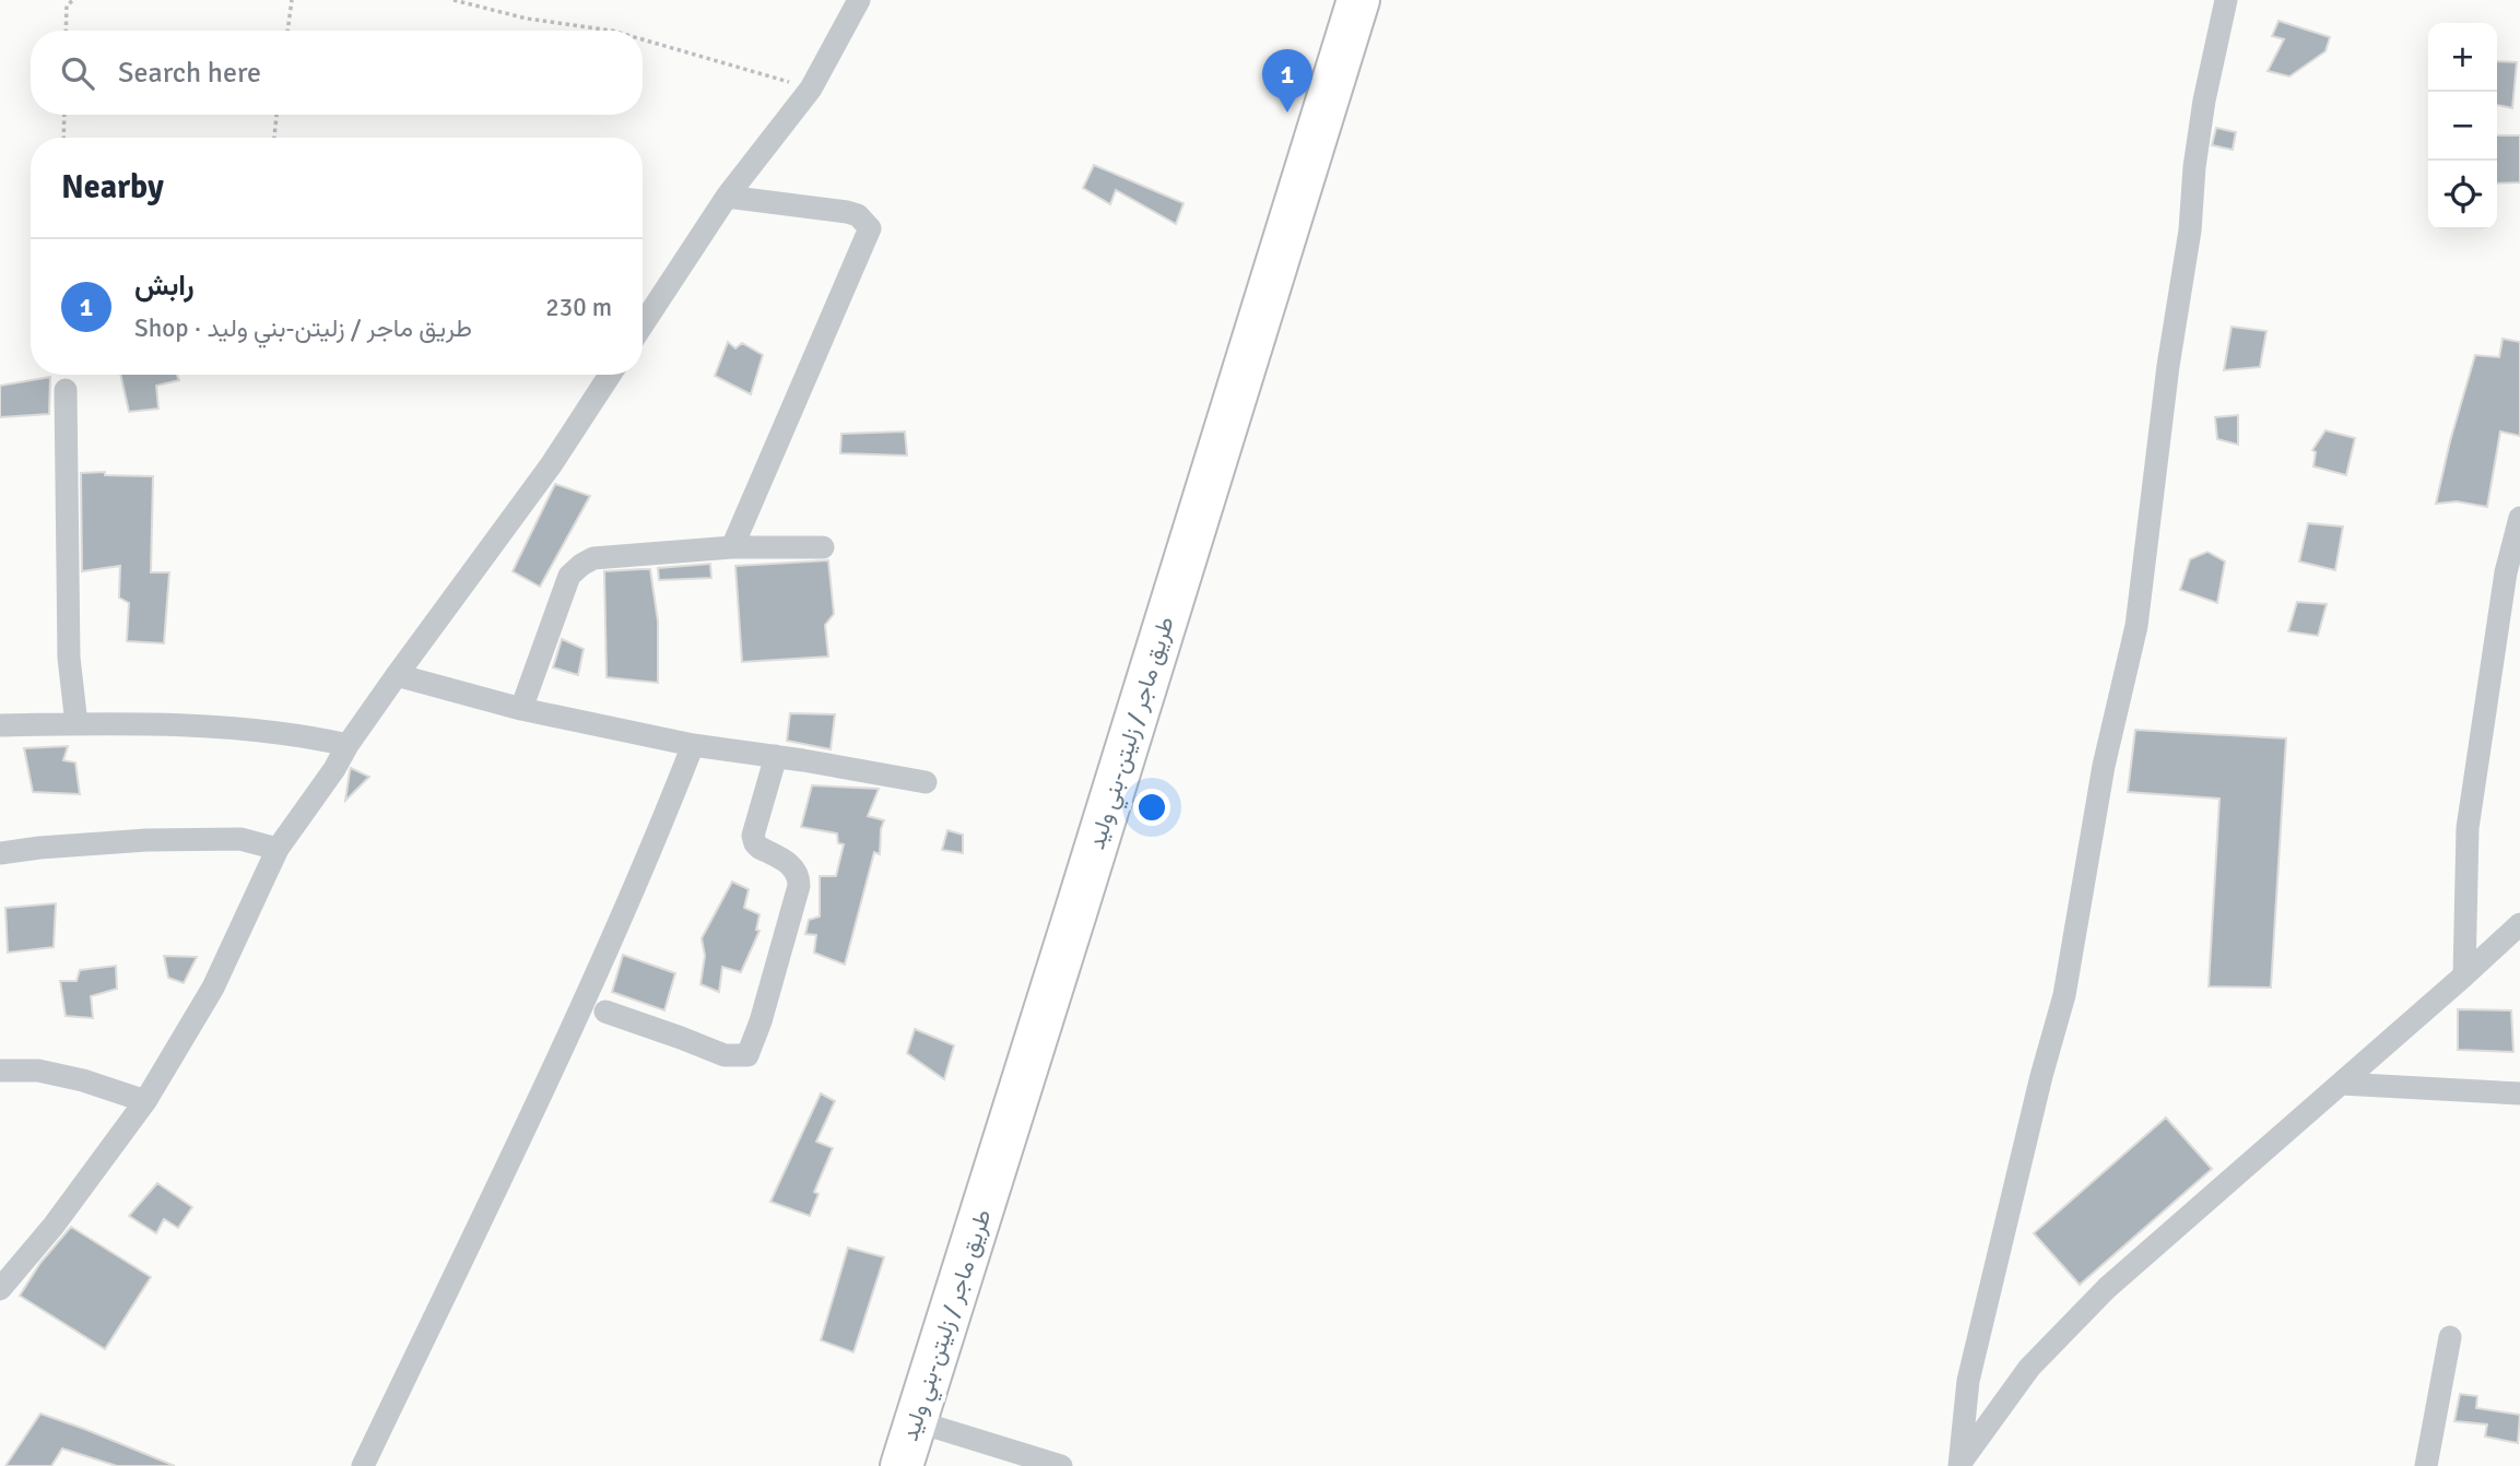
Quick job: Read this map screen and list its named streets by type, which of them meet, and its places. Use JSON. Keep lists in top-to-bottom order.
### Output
{
  "streets": {
    "highway": ["طريق ماجر / زليتن-بني وليد"]
  },
  "page": {
    "map_buttons": ["+", "−"],
    "search": "Search here",
    "pins": "1",
    "heading": "Nearby",
    "list": [
      {
        "mark": "1",
        "name": "رابش",
        "note": "Shop · طريق ماجر / زليتن-بني وليد",
        "value": "230 m"
      }
    ]
  }
}
